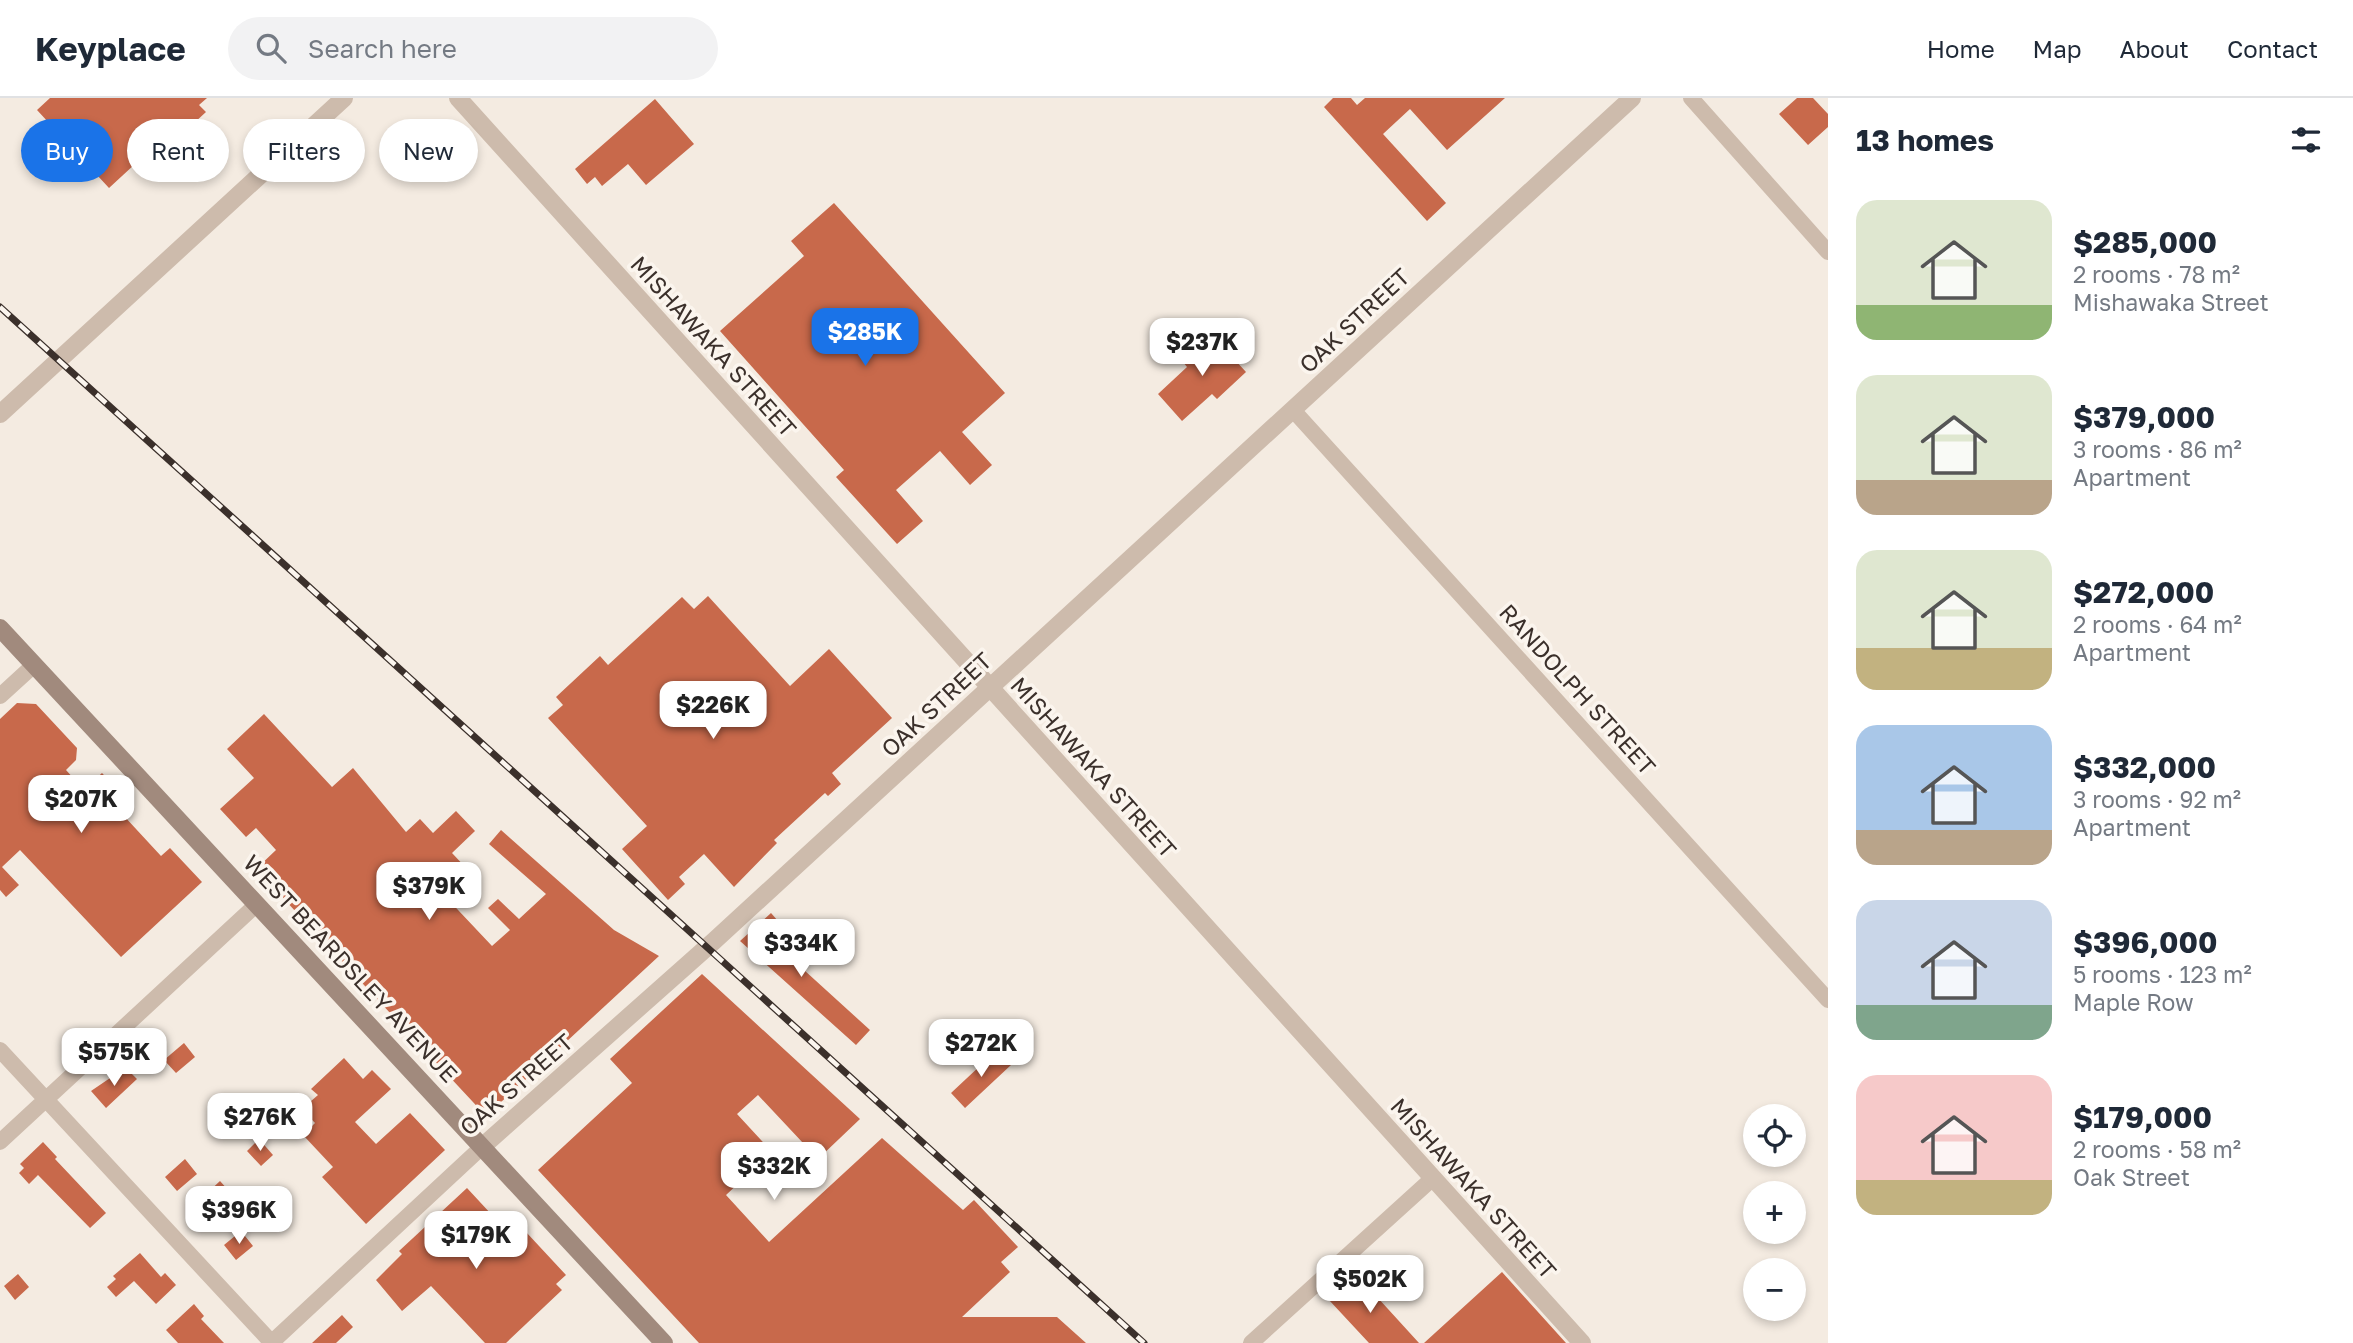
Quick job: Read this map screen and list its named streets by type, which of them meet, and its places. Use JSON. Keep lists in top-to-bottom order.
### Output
{
  "streets": {
    "main road": ["WEST BEARDSLEY AVENUE"],
    "street": ["OAK STREET", "MISHAWAKA STREET", "RANDOLPH STREET"]
  },
  "crossings": [
    ["OAK STREET", "MISHAWAKA STREET"],
    ["OAK STREET", "RANDOLPH STREET"],
    ["OAK STREET", "WEST BEARDSLEY AVENUE"]
  ],
  "page": {
    "header": "Keyplace",
    "search": "Search here",
    "nav": [
      "Home",
      "Map",
      "About",
      "Contact"
    ],
    "heading": "13 homes",
    "chip": [
      "Buy",
      "Rent",
      "Filters",
      "New"
    ],
    "list": [
      {
        "name": "$285,000",
        "note": "2 rooms · 78 m² · Mishawaka Street"
      },
      {
        "name": "$379,000",
        "note": "3 rooms · 86 m² · Apartment"
      },
      {
        "name": "$272,000",
        "note": "2 rooms · 64 m² · Apartment"
      },
      {
        "name": "$332,000",
        "note": "3 rooms · 92 m² · Apartment"
      },
      {
        "name": "$396,000",
        "note": "5 rooms · 123 m² · Maple Row"
      },
      {
        "name": "$179,000",
        "note": "2 rooms · 58 m² · Oak Street"
      }
    ],
    "price": [
      "$285K",
      "$237K",
      "$226K",
      "$207K",
      "$379K",
      "$334K",
      "$272K",
      "$575K",
      "$276K",
      "$332K",
      "$396K",
      "$179K",
      "$502K"
    ],
    "map_buttons": ["+", "−"]
  }
}
